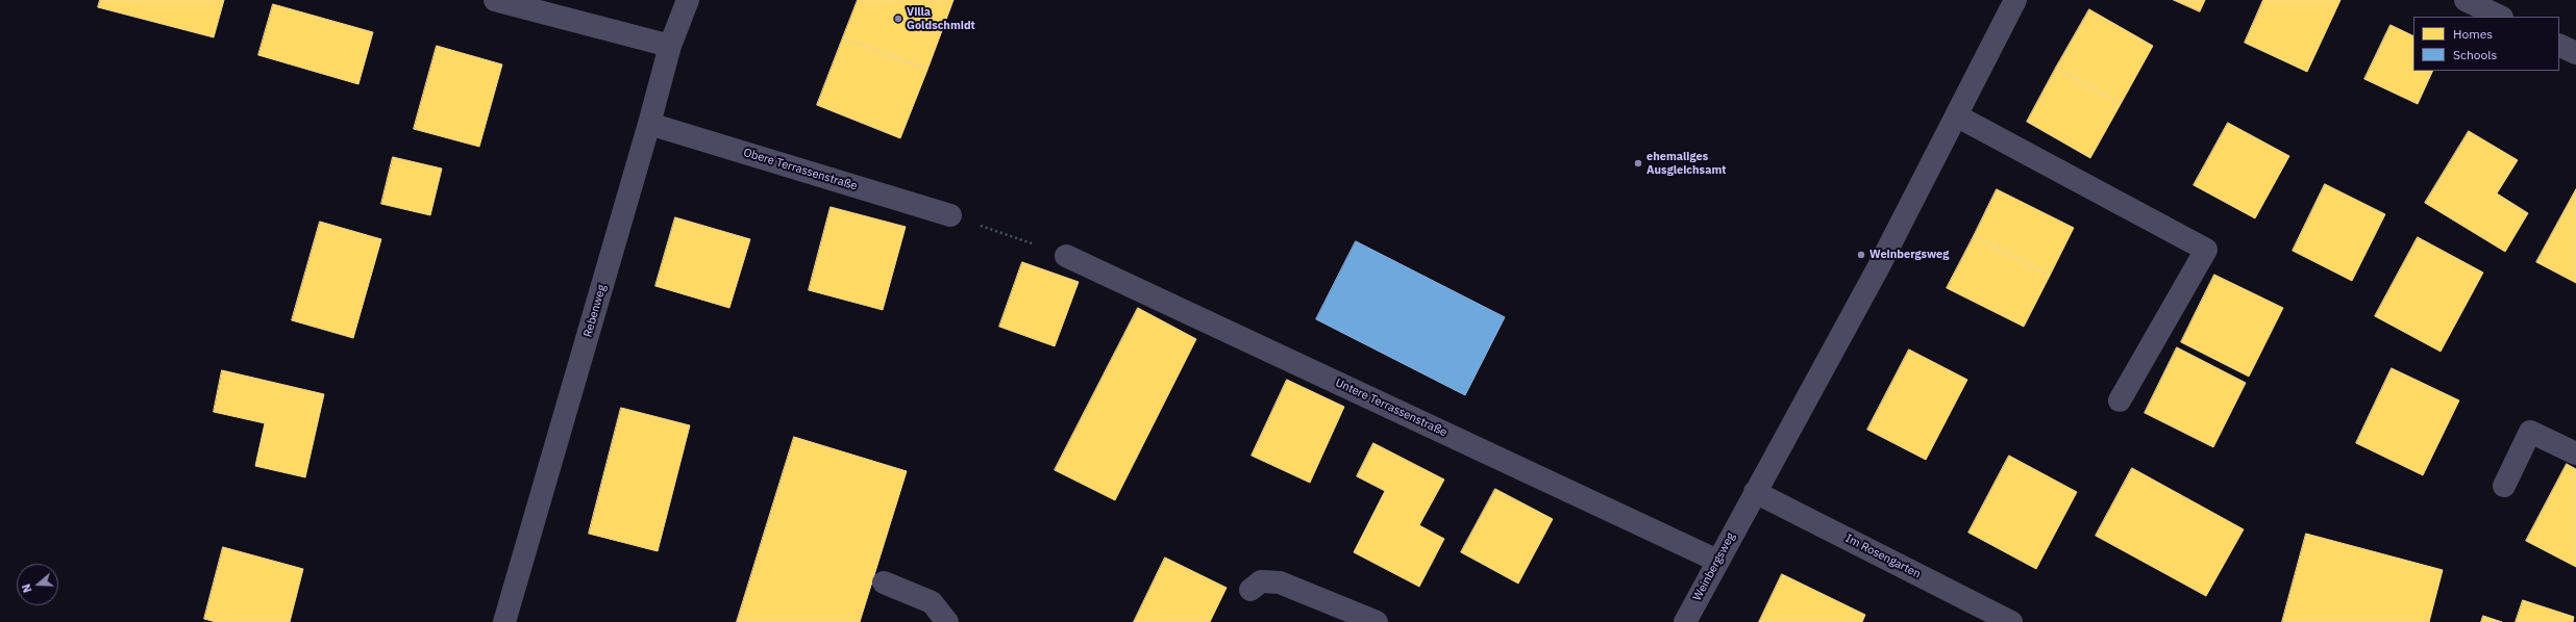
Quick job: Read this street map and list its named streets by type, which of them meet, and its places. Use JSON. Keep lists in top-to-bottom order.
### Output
{
  "streets": {
    "street": [
      "Obere Terrassenstraße",
      "Rebenweg",
      "Untere Terrassenstraße",
      "Im Rosengarten",
      "Weinbergsweg"
    ]
  },
  "crossings": [
    ["Obere Terrassenstraße", "Rebenweg"],
    ["Untere Terrassenstraße", "Weinbergsweg"],
    ["Im Rosengarten", "Weinbergsweg"]
  ],
  "places": ["Villa Goldschmidt", "ehemaliges Ausgleichsamt", "Weinbergsweg"],
  "legend": ["Homes", "Schools"],
  "north": "left"
}
